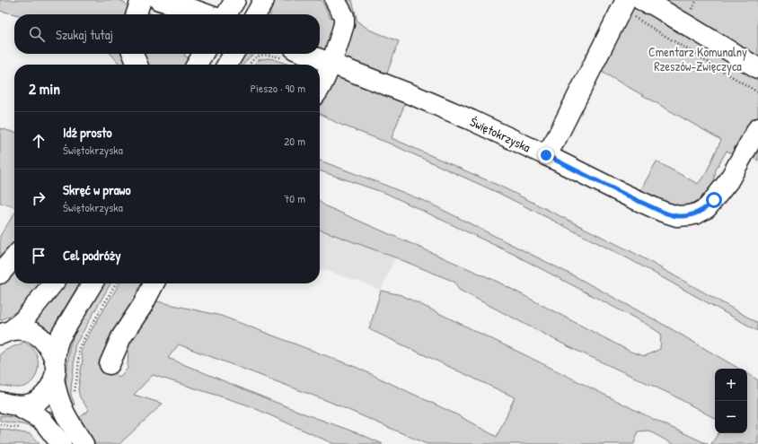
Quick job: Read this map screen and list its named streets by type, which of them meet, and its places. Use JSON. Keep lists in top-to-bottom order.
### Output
{
  "streets": {
    "main road": ["Świętokrzyska"]
  },
  "parks": ["Cmentarz Komunalny Rzeszów-Zwięczyca"],
  "page": {
    "search": "Szukaj tutaj",
    "heading": ["2 min", "Pieszo · 90 m"],
    "list": [
      ["Idź prosto", "Świętokrzyska", "20 m"],
      ["Skręć w prawo", "Świętokrzyska", "70 m"],
      "Cel podróży"
    ],
    "map_buttons": ["+", "−"]
  }
}
